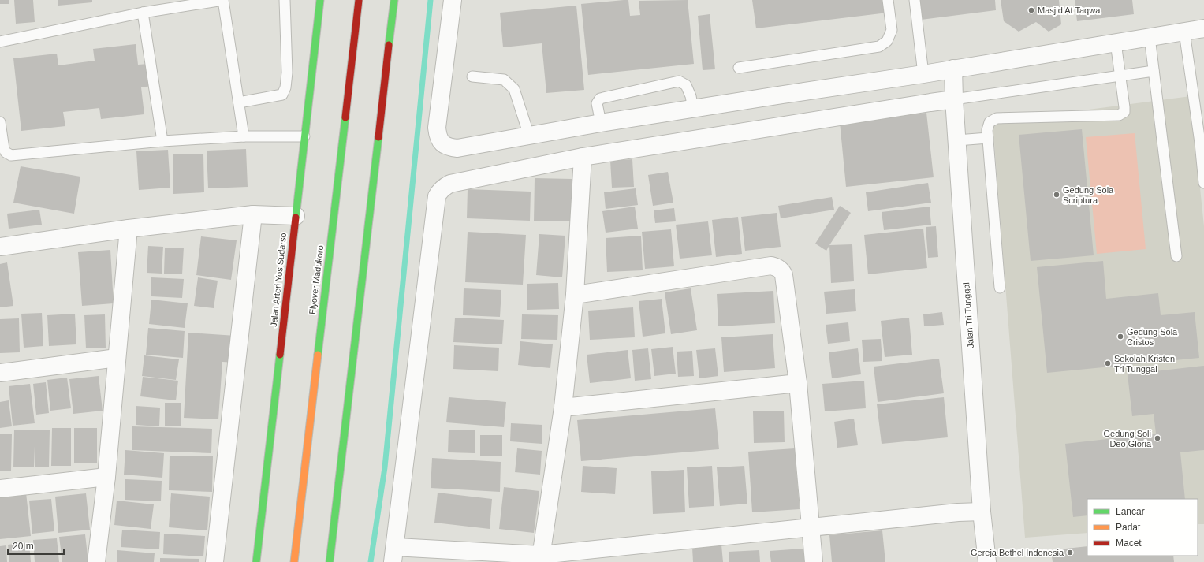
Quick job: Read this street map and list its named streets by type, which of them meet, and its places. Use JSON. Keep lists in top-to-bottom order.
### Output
{
  "streets": {
    "highway": ["Jalan Arteri Yos Sudarso", "Flyover Madukoro"],
    "street": ["Jalan Tri Tunggal"]
  },
  "places": [
    "Masjid At Taqwa",
    "Gedung Sola Scriptura",
    "Gedung Sola Cristos",
    "Sekolah Kristen Tri Tunggal",
    "Gedung Soli Deo Gloria",
    "Gereja Bethel Indonesia"
  ],
  "legend": ["Lancar", "Padat", "Macet"],
  "scale_bar": "20 m"
}
